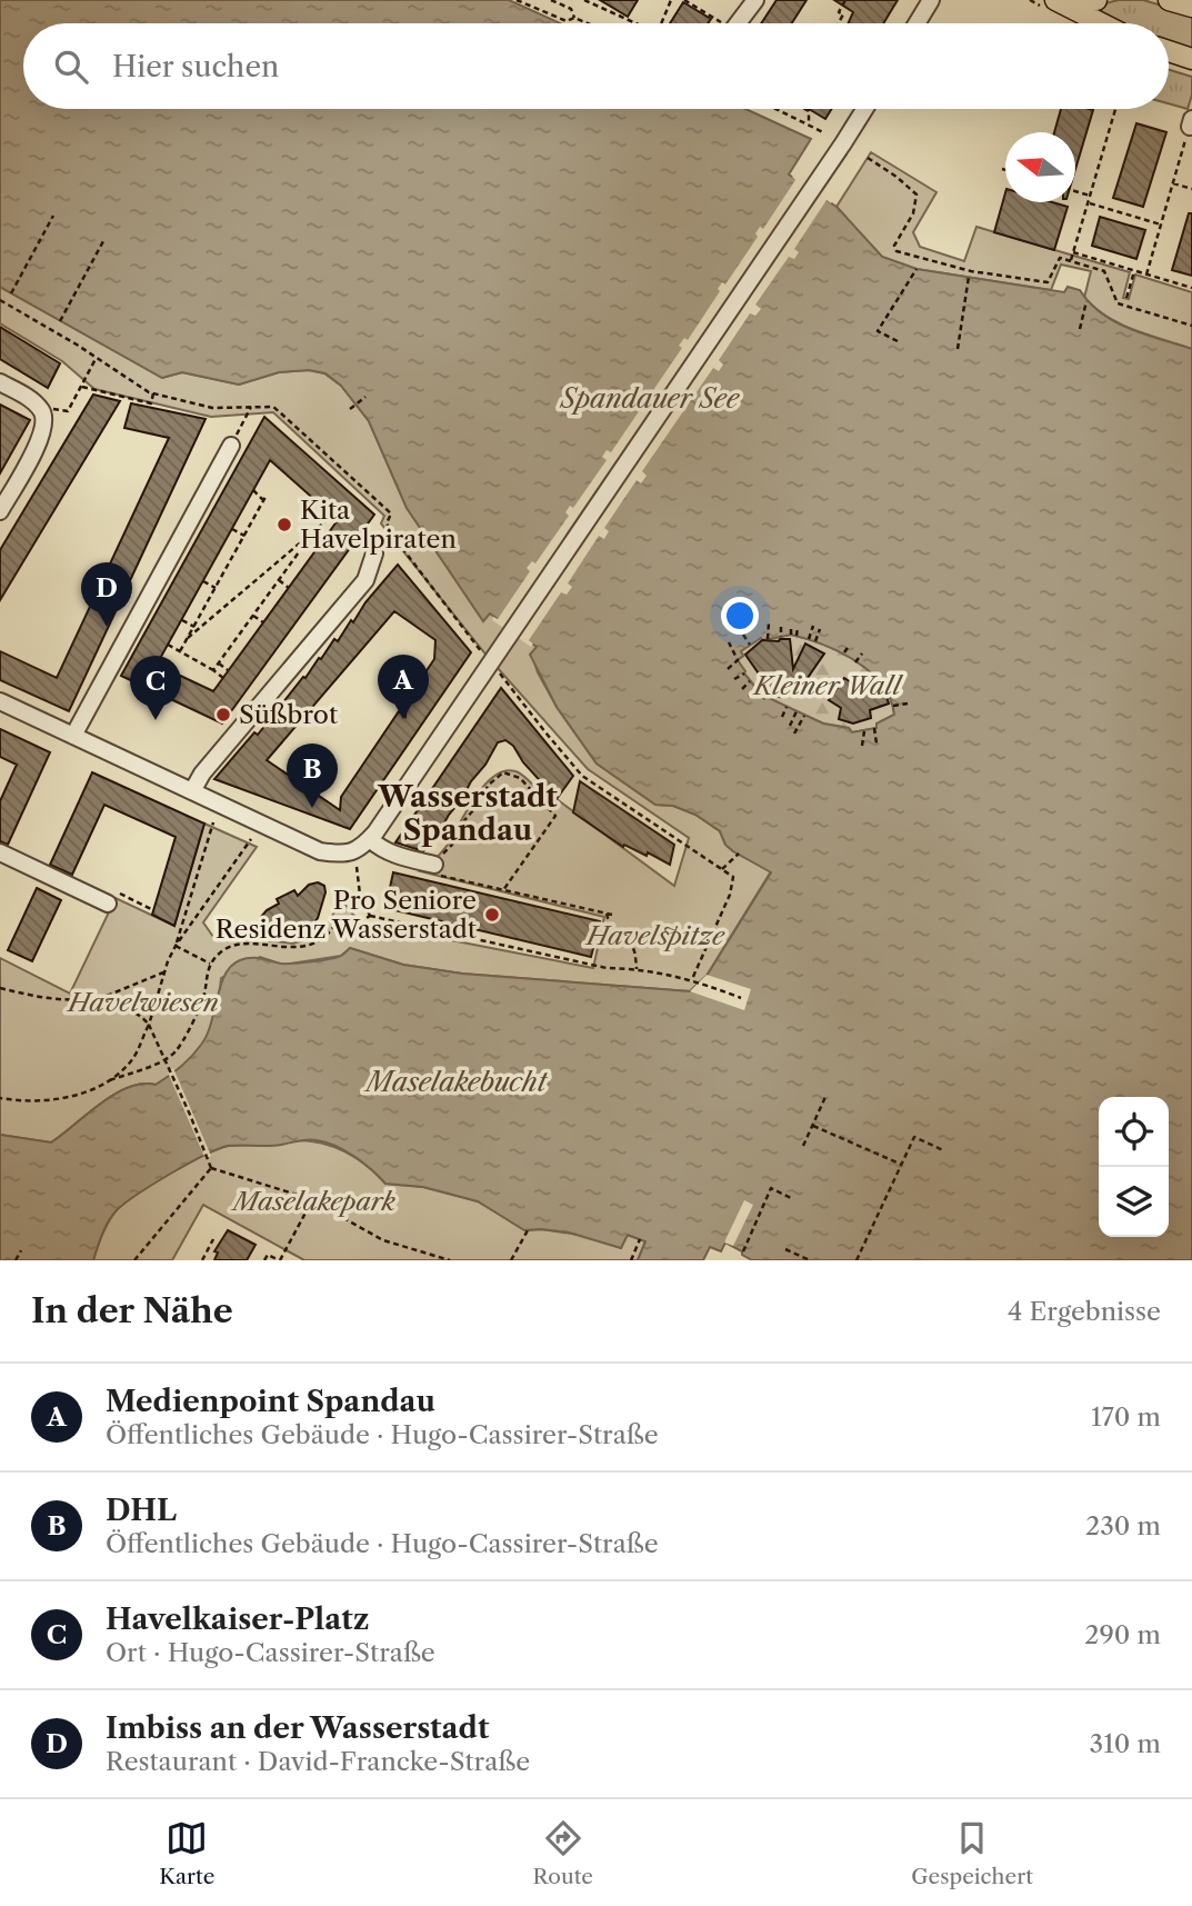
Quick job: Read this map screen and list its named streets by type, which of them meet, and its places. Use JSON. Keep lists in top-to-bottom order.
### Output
{
  "districts": ["Wasserstadt Spandau"],
  "water": ["Spandauer See", "Maselakebucht"],
  "parks": [
    "Kleiner Wall",
    "Havelspitze",
    "Havelwiesen",
    "Maselakepark"
  ],
  "places": ["Kita Havelpiraten", "Süßbrot", "Pro Seniore Residenz Wasserstadt"],
  "north": "left",
  "page": {
    "search": "Hier suchen",
    "pins": [
      "D",
      "A",
      "C",
      "B"
    ],
    "heading": ["In der Nähe", "4 Ergebnisse"],
    "list": [
      {
        "mark": "A",
        "name": "Medienpoint Spandau",
        "note": "Öffentliches Gebäude · Hugo-Cassirer-Straße",
        "value": "170 m"
      },
      {
        "mark": "B",
        "name": "DHL",
        "note": "Öffentliches Gebäude · Hugo-Cassirer-Straße",
        "value": "230 m"
      },
      {
        "mark": "C",
        "name": "Havelkaiser-Platz",
        "note": "Ort · Hugo-Cassirer-Straße",
        "value": "290 m"
      },
      {
        "mark": "D",
        "name": "Imbiss an der Wasserstadt",
        "note": "Restaurant · David-Francke-Straße",
        "value": "310 m"
      }
    ],
    "nav": ["Karte", "Route", "Gespeichert"]
  }
}
